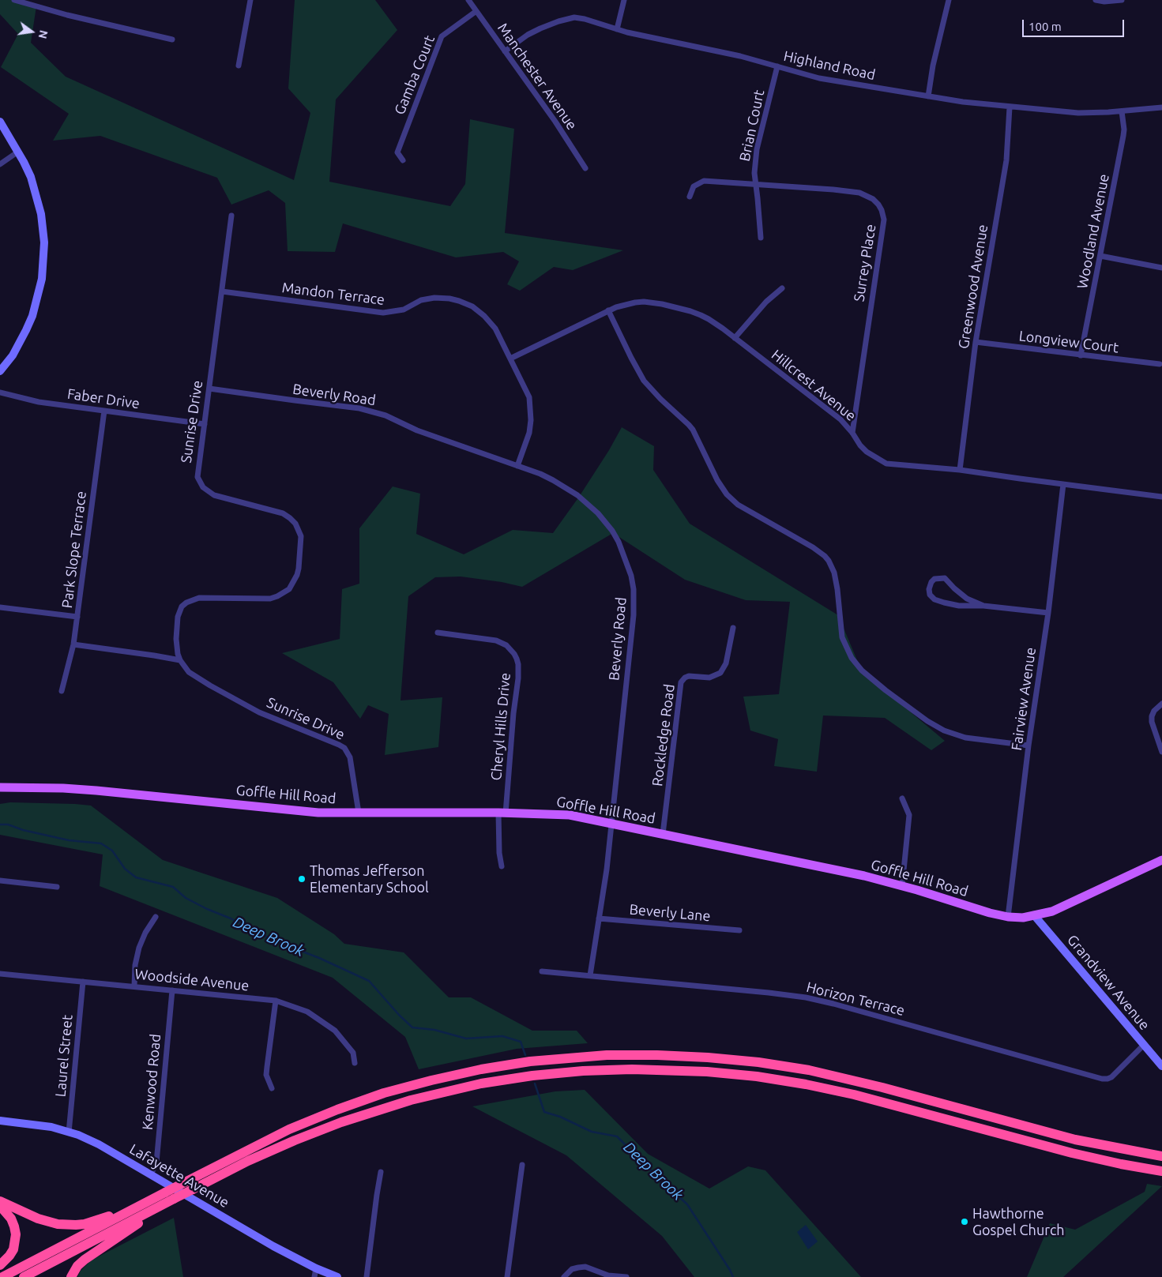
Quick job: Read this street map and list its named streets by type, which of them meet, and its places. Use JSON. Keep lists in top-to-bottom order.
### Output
{
  "streets": {
    "main road": ["Goffle Hill Road"],
    "street": [
      "Highland Road",
      "Gamba Court",
      "Manchester Avenue",
      "Brian Court",
      "Woodland Avenue",
      "Surrey Place",
      "Greenwood Avenue",
      "Mandon Terrace",
      "Longview Court",
      "Hillcrest Avenue",
      "Beverly Road",
      "Faber Drive",
      "Sunrise Drive",
      "Park Slope Terrace",
      "Fairview Avenue",
      "Cheryl Hills Drive",
      "Rockledge Road",
      "Beverly Lane",
      "Woodside Avenue",
      "Grandview Avenue",
      "Horizon Terrace",
      "Laurel Street",
      "Kenwood Road",
      "Lafayette Avenue"
    ]
  },
  "crossings": [
    ["Highland Road", "Manchester Avenue"],
    ["Highland Road", "Brian Court"],
    ["Highland Road", "Woodland Avenue"],
    ["Highland Road", "Greenwood Avenue"],
    ["Gamba Court", "Manchester Avenue"],
    ["Brian Court", "Surrey Place"],
    ["Woodland Avenue", "Longview Court"],
    ["Surrey Place", "Hillcrest Avenue"],
    ["Greenwood Avenue", "Longview Court"],
    ["Greenwood Avenue", "Hillcrest Avenue"],
    ["Mandon Terrace", "Hillcrest Avenue"],
    ["Mandon Terrace", "Beverly Road"],
    ["Mandon Terrace", "Sunrise Drive"],
    ["Hillcrest Avenue", "Fairview Avenue"],
    ["Beverly Road", "Sunrise Drive"],
    ["Beverly Road", "Goffle Hill Road"],
    ["Beverly Road", "Beverly Lane"],
    ["Beverly Road", "Horizon Terrace"],
    ["Faber Drive", "Sunrise Drive"],
    ["Faber Drive", "Park Slope Terrace"],
    ["Sunrise Drive", "Goffle Hill Road"],
    ["Fairview Avenue", "Goffle Hill Road"],
    ["Cheryl Hills Drive", "Goffle Hill Road"],
    ["Rockledge Road", "Goffle Hill Road"],
    ["Goffle Hill Road", "Grandview Avenue"],
    ["Woodside Avenue", "Laurel Street"],
    ["Woodside Avenue", "Kenwood Road"],
    ["Grandview Avenue", "Horizon Terrace"],
    ["Laurel Street", "Lafayette Avenue"],
    ["Kenwood Road", "Lafayette Avenue"]
  ],
  "water": ["Deep Brook"],
  "places": ["Thomas Jefferson Elementary School", "Hawthorne Gospel Church"],
  "scale_bar": "100 m",
  "north": "right"
}
